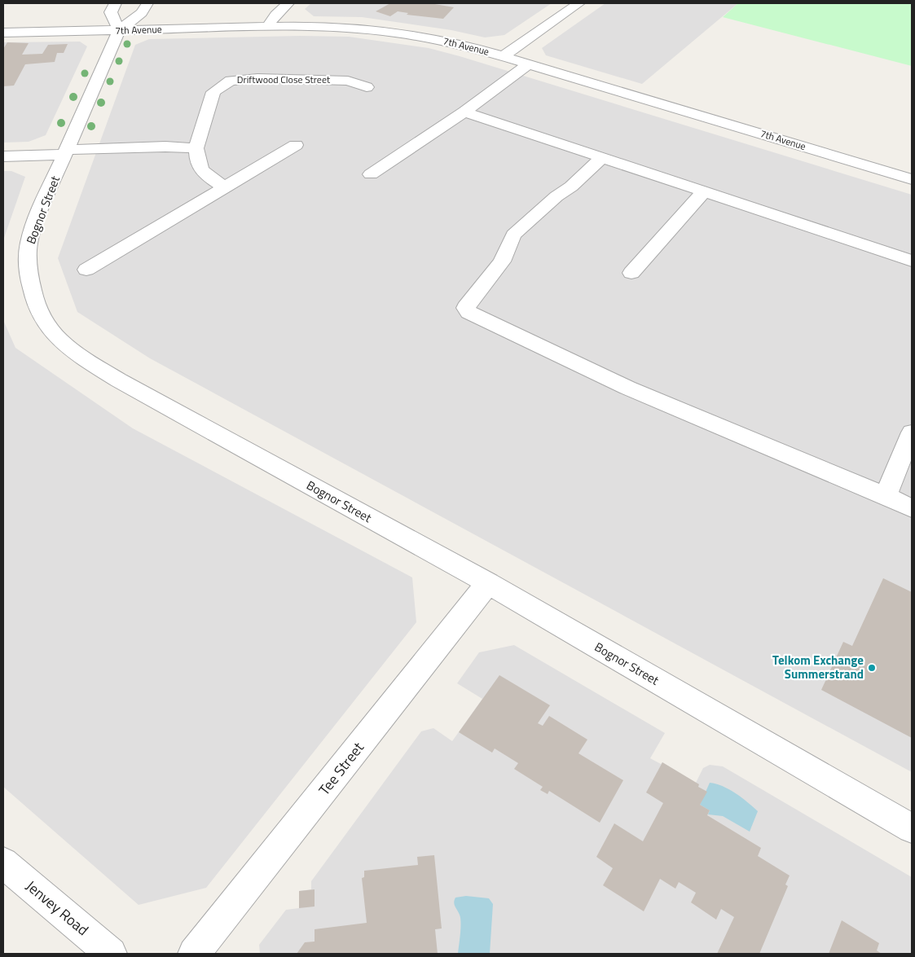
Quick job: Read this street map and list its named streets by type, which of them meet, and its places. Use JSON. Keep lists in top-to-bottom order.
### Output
{
  "streets": {
    "street": [
      "7th Avenue",
      "Driftwood Close Street",
      "Bognor Street",
      "Tee Street",
      "Jenvey Road"
    ]
  },
  "crossings": [
    ["7th Avenue", "Bognor Street"],
    ["Bognor Street", "Tee Street"]
  ],
  "places": ["Telkom Exchange Summerstrand"]
}
